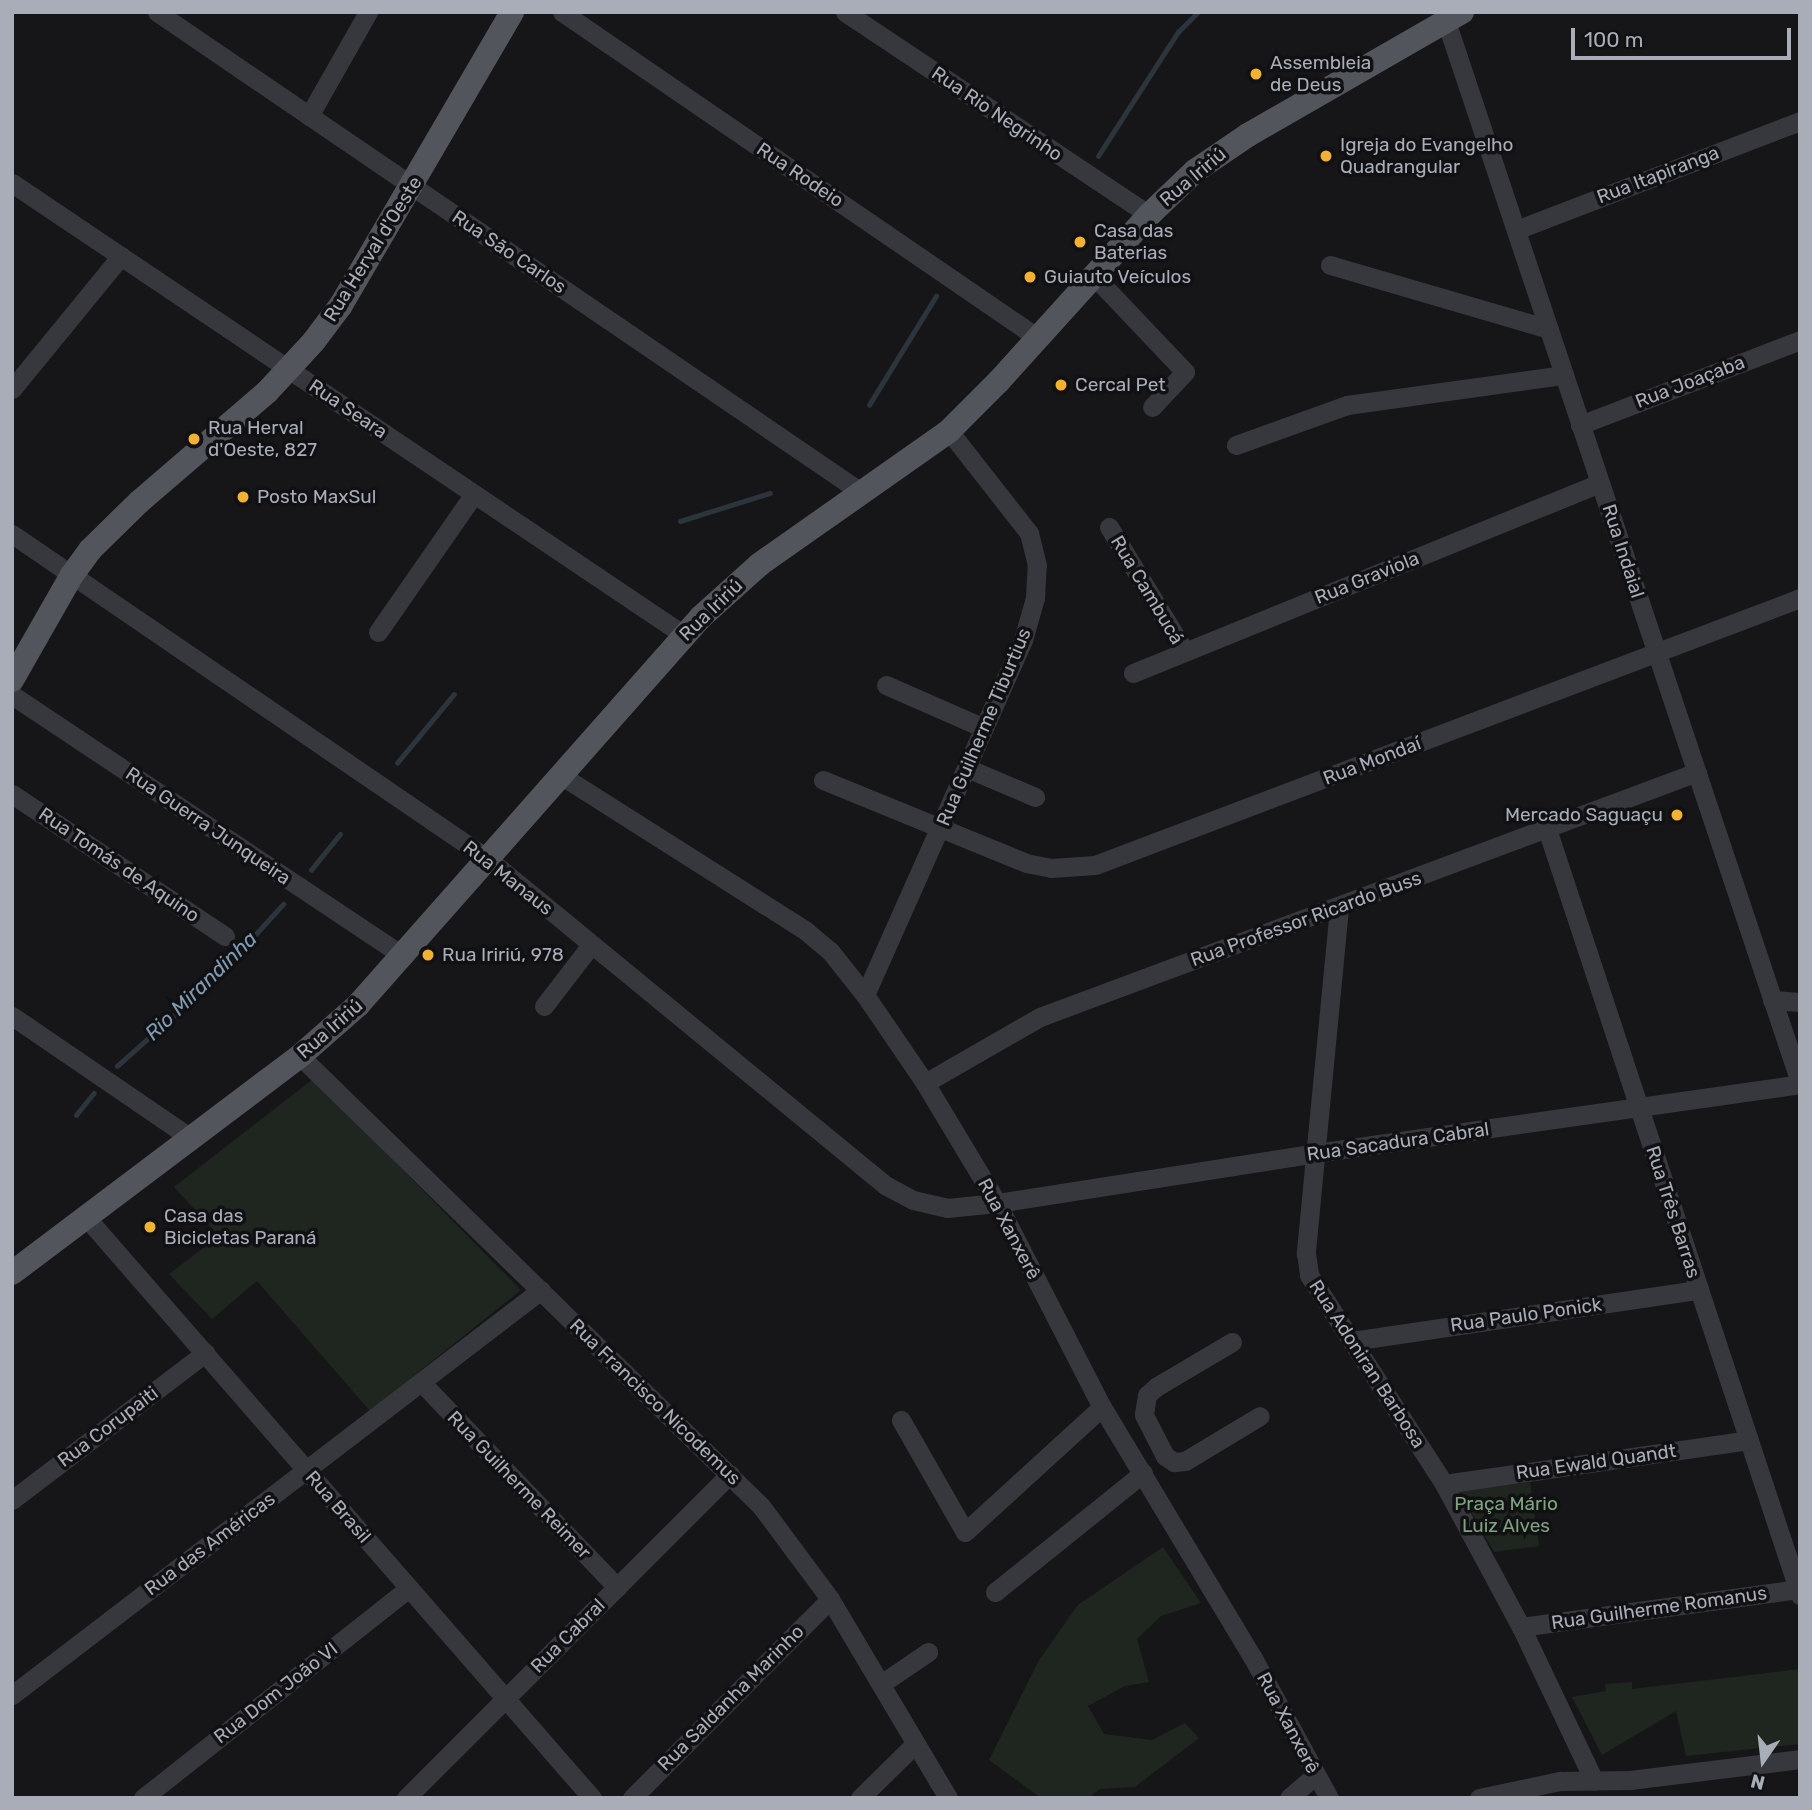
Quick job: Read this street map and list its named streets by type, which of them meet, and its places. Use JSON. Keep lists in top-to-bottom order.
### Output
{
  "streets": {
    "main road": ["Rua Iririú", "Rua Herval d'Oeste"],
    "street": [
      "Rua Rio Negrinho",
      "Rua Rodeio",
      "Rua Itapiranga",
      "Rua São Carlos",
      "Rua Joaçaba",
      "Rua Seara",
      "Rua Indaial",
      "Rua Graviola",
      "Rua Cambucá",
      "Rua Guilherme Tiburtius",
      "Rua Mondaí",
      "Rua Guerra Junqueira",
      "Rua Tomás de Aquino",
      "Rua Manaus",
      "Rua Professor Ricardo Buss",
      "Rua Sacadura Cabral",
      "Rua Três Barras",
      "Rua Xanxerê",
      "Rua Paulo Ponick",
      "Rua Adoniran Barbosa",
      "Rua Francisco Nicodemus",
      "Rua Corupaiti",
      "Rua Ewald Quandt",
      "Rua Guilherme Reimer",
      "Rua Brasil",
      "Rua das Américas",
      "Rua Guilherme Romanus",
      "Rua Cabral",
      "Rua Dom João VI",
      "Rua Saldanha Marinho"
    ]
  },
  "crossings": [
    ["Rua Rio Negrinho", "Rua Iririú"],
    ["Rua Rodeio", "Rua Iririú"],
    ["Rua Itapiranga", "Rua Indaial"],
    ["Rua Iririú", "Rua São Carlos"],
    ["Rua Iririú", "Rua Seara"],
    ["Rua Iririú", "Rua Indaial"],
    ["Rua Iririú", "Rua Guilherme Tiburtius"],
    ["Rua Iririú", "Rua Guerra Junqueira"],
    ["Rua Iririú", "Rua Manaus"],
    ["Rua Iririú", "Rua Xanxerê"],
    ["Rua Iririú", "Rua Francisco Nicodemus"],
    ["Rua Iririú", "Rua Brasil"],
    ["Rua Herval d'Oeste", "Rua São Carlos"],
    ["Rua Herval d'Oeste", "Rua Seara"],
    ["Rua Herval d'Oeste", "Rua Manaus"],
    ["Rua Joaçaba", "Rua Indaial"],
    ["Rua Indaial", "Rua Graviola"],
    ["Rua Indaial", "Rua Mondaí"],
    ["Rua Indaial", "Rua Professor Ricardo Buss"],
    ["Rua Indaial", "Rua Sacadura Cabral"],
    ["Rua Graviola", "Rua Cambucá"],
    ["Rua Guilherme Tiburtius", "Rua Mondaí"],
    ["Rua Guilherme Tiburtius", "Rua Xanxerê"],
    ["Rua Manaus", "Rua Sacadura Cabral"],
    ["Rua Manaus", "Rua Xanxerê"],
    ["Rua Professor Ricardo Buss", "Rua Três Barras"],
    ["Rua Professor Ricardo Buss", "Rua Xanxerê"],
    ["Rua Professor Ricardo Buss", "Rua Adoniran Barbosa"],
    ["Rua Sacadura Cabral", "Rua Três Barras"],
    ["Rua Sacadura Cabral", "Rua Xanxerê"],
    ["Rua Sacadura Cabral", "Rua Adoniran Barbosa"],
    ["Rua Três Barras", "Rua Paulo Ponick"],
    ["Rua Três Barras", "Rua Ewald Quandt"],
    ["Rua Três Barras", "Rua Guilherme Romanus"],
    ["Rua Paulo Ponick", "Rua Adoniran Barbosa"],
    ["Rua Adoniran Barbosa", "Rua Ewald Quandt"],
    ["Rua Adoniran Barbosa", "Rua Guilherme Romanus"],
    ["Rua Francisco Nicodemus", "Rua das Américas"],
    ["Rua Francisco Nicodemus", "Rua Cabral"],
    ["Rua Francisco Nicodemus", "Rua Saldanha Marinho"],
    ["Rua Corupaiti", "Rua Brasil"],
    ["Rua Guilherme Reimer", "Rua das Américas"],
    ["Rua Guilherme Reimer", "Rua Cabral"],
    ["Rua Brasil", "Rua das Américas"],
    ["Rua Brasil", "Rua Cabral"],
    ["Rua Brasil", "Rua Dom João VI"]
  ],
  "water": ["Rio Mirandinha"],
  "parks": ["Praça Mário Luiz Alves"],
  "places": [
    "Assembleia de Deus",
    "Igreja do Evangelho Quadrangular",
    "Casa das Baterias",
    "Guiauto Veículos",
    "Cercal Pet",
    "Rua Herval d'Oeste, 827",
    "Posto MaxSul",
    "Mercado Saguaçu",
    "Rua Iririú, 978",
    "Casa das Bicicletas Paraná"
  ],
  "scale_bar": "100 m",
  "north": "bottom"
}
